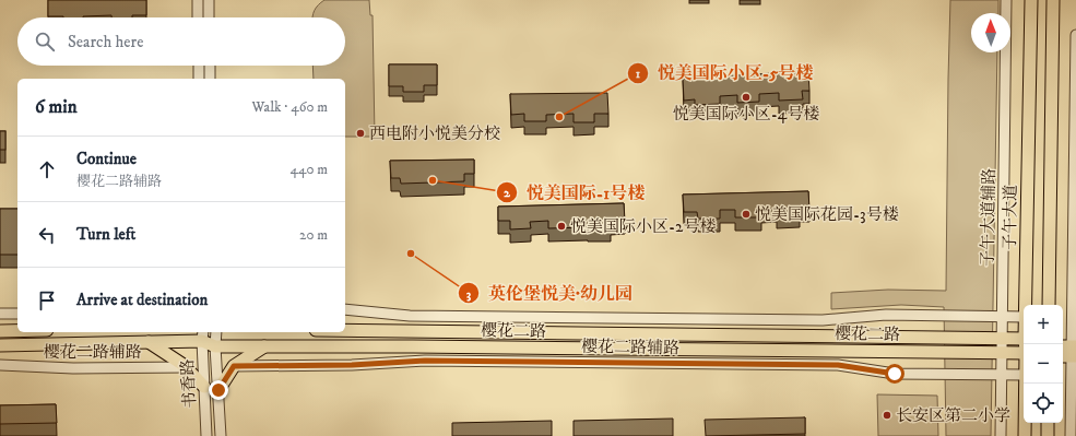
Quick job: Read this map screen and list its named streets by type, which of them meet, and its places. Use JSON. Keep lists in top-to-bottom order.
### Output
{
  "streets": {
    "main road": ["子午大道", "樱花二路"],
    "street": ["子午大道辅路", "樱花二路辅路", "书香路"]
  },
  "crossings": [
    ["子午大道辅路", "樱花二路"],
    ["子午大道辅路", "樱花二路辅路"],
    ["樱花二路", "书香路"]
  ],
  "places": [
    "悦美国际小区-4号楼",
    "悦美国际小区-5号楼",
    "西电附小悦美分校",
    "悦美国际-1号楼",
    "悦美国际花园-3号楼",
    "悦美国际小区-2号楼",
    "英伦堡悦美·幼儿园",
    "长安区第二小学"
  ],
  "north": "top",
  "page": {
    "search": "Search here",
    "heading": ["6 min", "Walk · 460 m"],
    "list": [
      ["Continue", "樱花二路辅路", "440 m"],
      ["Turn left", "20 m"],
      "Arrive at destination"
    ],
    "map_buttons": ["+", "−"]
  }
}
